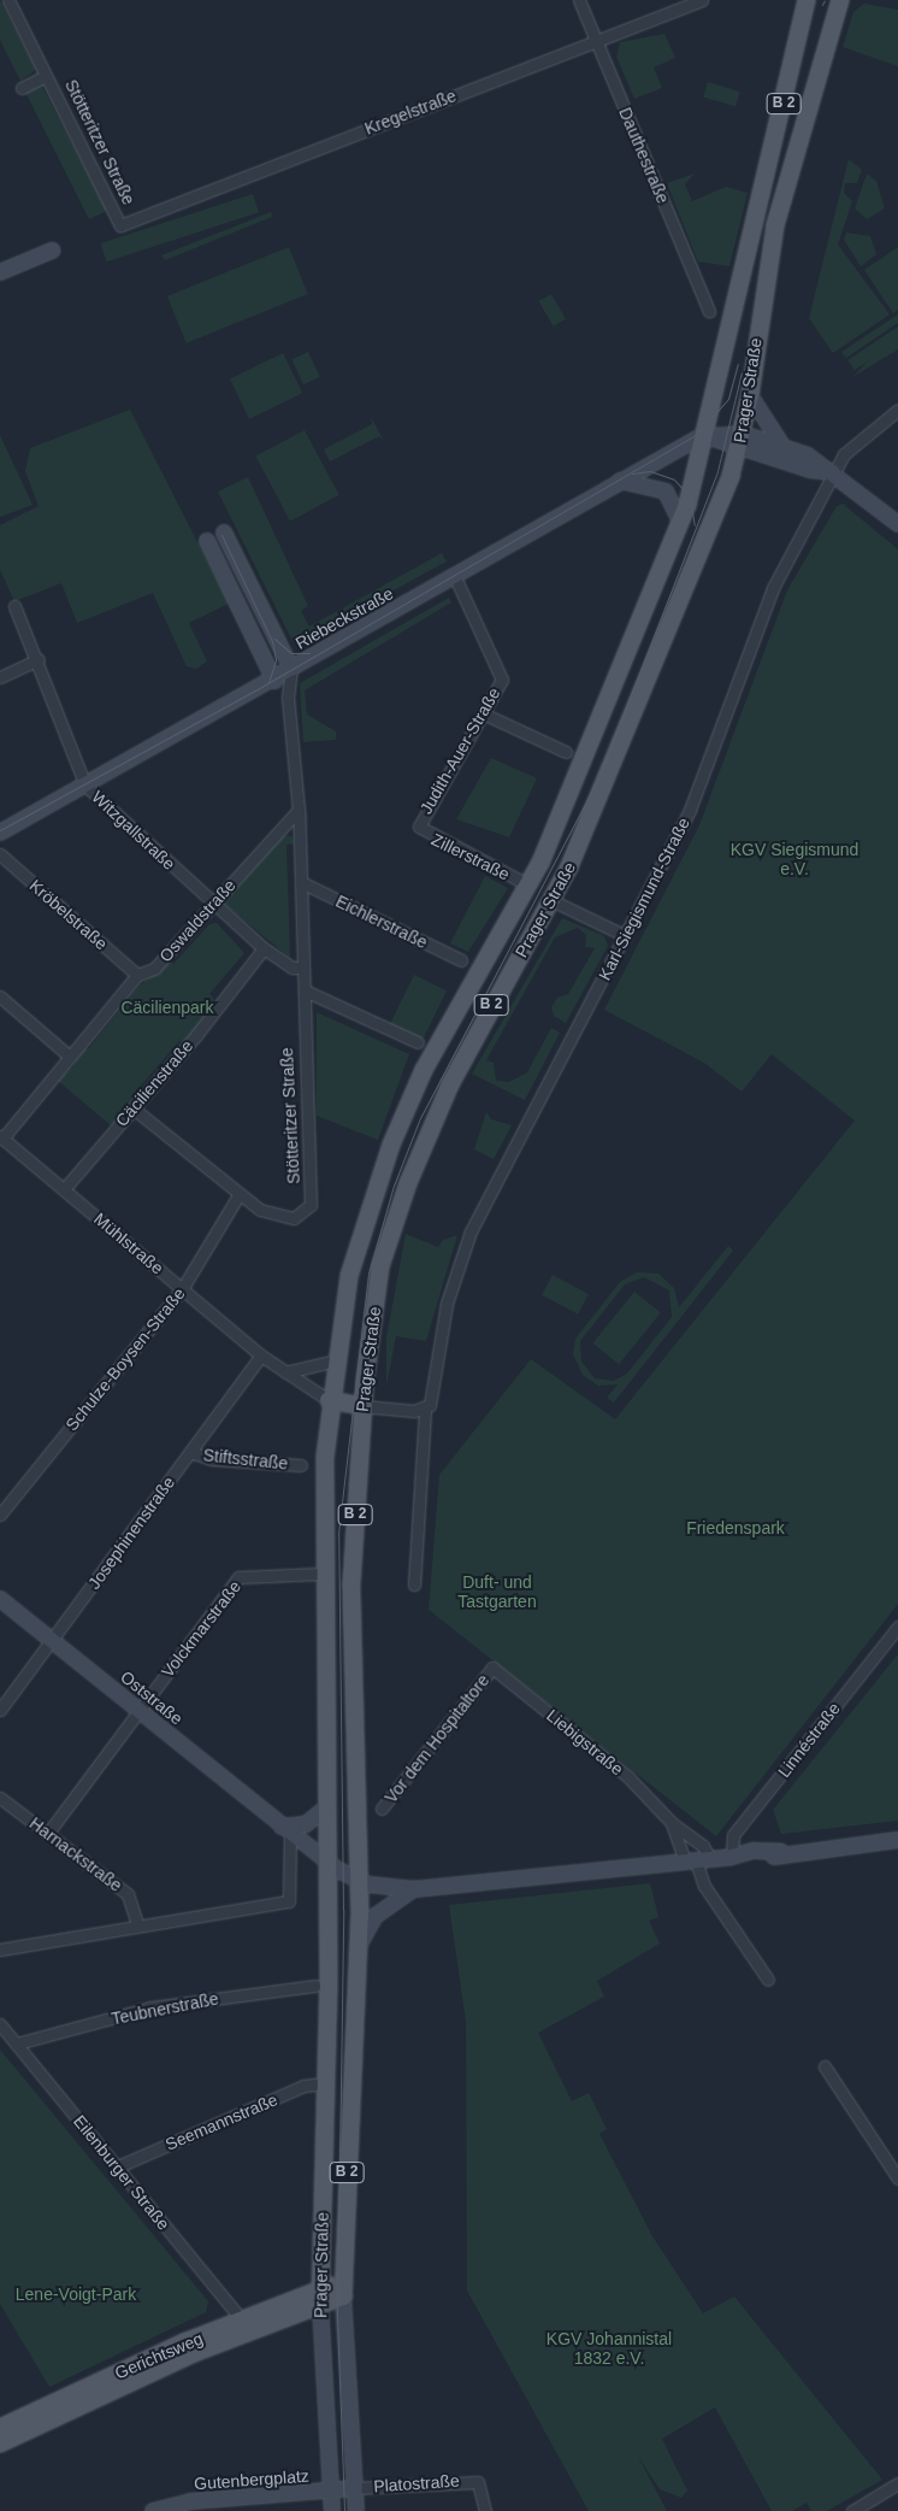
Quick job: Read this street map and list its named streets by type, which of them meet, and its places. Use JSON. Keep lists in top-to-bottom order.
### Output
{
  "streets": {
    "main road": [
      "B 2",
      "Prager Straße",
      "Riebeckstraße",
      "Oststraße",
      "Gerichtsweg",
      "Gutenbergplatz"
    ],
    "street": [
      "Kregelstraße",
      "Stötteritzer Straße",
      "Dauthestraße",
      "Judith-Auer-Straße",
      "Witzgallstraße",
      "Zillerstraße",
      "Karl-Siegismund-Straße",
      "Kröbelstraße",
      "Oswaldstraße",
      "Eichlerstraße",
      "Cäcilienstraße",
      "Mühlstraße",
      "Schulze-Boysen-Straße",
      "Stiftsstraße",
      "Josephinenstraße",
      "Volckmarstraße",
      "Vor dem Hospitaltore",
      "Linnéstraße",
      "Liebigstraße",
      "Harnackstraße",
      "Teubnerstraße",
      "Seemannstraße",
      "Eilenburger Straße",
      "Platostraße"
    ]
  },
  "crossings": [
    ["B 2", "Prager Straße"],
    ["B 2", "Oststraße"],
    ["Kregelstraße", "Stötteritzer Straße"],
    ["Kregelstraße", "Dauthestraße"],
    ["Stötteritzer Straße", "Riebeckstraße"],
    ["Stötteritzer Straße", "Witzgallstraße"],
    ["Stötteritzer Straße", "Oswaldstraße"],
    ["Stötteritzer Straße", "Eichlerstraße"],
    ["Stötteritzer Straße", "Cäcilienstraße"],
    ["Stötteritzer Straße", "Schulze-Boysen-Straße"],
    ["Prager Straße", "Riebeckstraße"],
    ["Prager Straße", "Zillerstraße"],
    ["Prager Straße", "Mühlstraße"],
    ["Prager Straße", "Volckmarstraße"],
    ["Prager Straße", "Oststraße"],
    ["Prager Straße", "Seemannstraße"],
    ["Prager Straße", "Gerichtsweg"],
    ["Prager Straße", "Gutenbergplatz"],
    ["Prager Straße", "Platostraße"],
    ["Riebeckstraße", "Judith-Auer-Straße"],
    ["Riebeckstraße", "Witzgallstraße"],
    ["Judith-Auer-Straße", "Zillerstraße"],
    ["Witzgallstraße", "Oswaldstraße"],
    ["Witzgallstraße", "Cäcilienstraße"],
    ["Kröbelstraße", "Oswaldstraße"],
    ["Oswaldstraße", "Mühlstraße"],
    ["Cäcilienstraße", "Mühlstraße"],
    ["Mühlstraße", "Schulze-Boysen-Straße"],
    ["Mühlstraße", "Josephinenstraße"],
    ["Stiftsstraße", "Josephinenstraße"],
    ["Josephinenstraße", "Oststraße"],
    ["Volckmarstraße", "Oststraße"],
    ["Volckmarstraße", "Harnackstraße"],
    ["Vor dem Hospitaltore", "Liebigstraße"],
    ["Teubnerstraße", "Eilenburger Straße"],
    ["Seemannstraße", "Eilenburger Straße"],
    ["Eilenburger Straße", "Gerichtsweg"],
    ["Gutenbergplatz", "Platostraße"]
  ],
  "parks": [
    "KGV Siegismund e.V.",
    "Cäcilienpark",
    "Friedenspark",
    "Duft- und Tastgarten",
    "Lene-Voigt-Park",
    "KGV Johannistal 1832 e.V."
  ]
}
